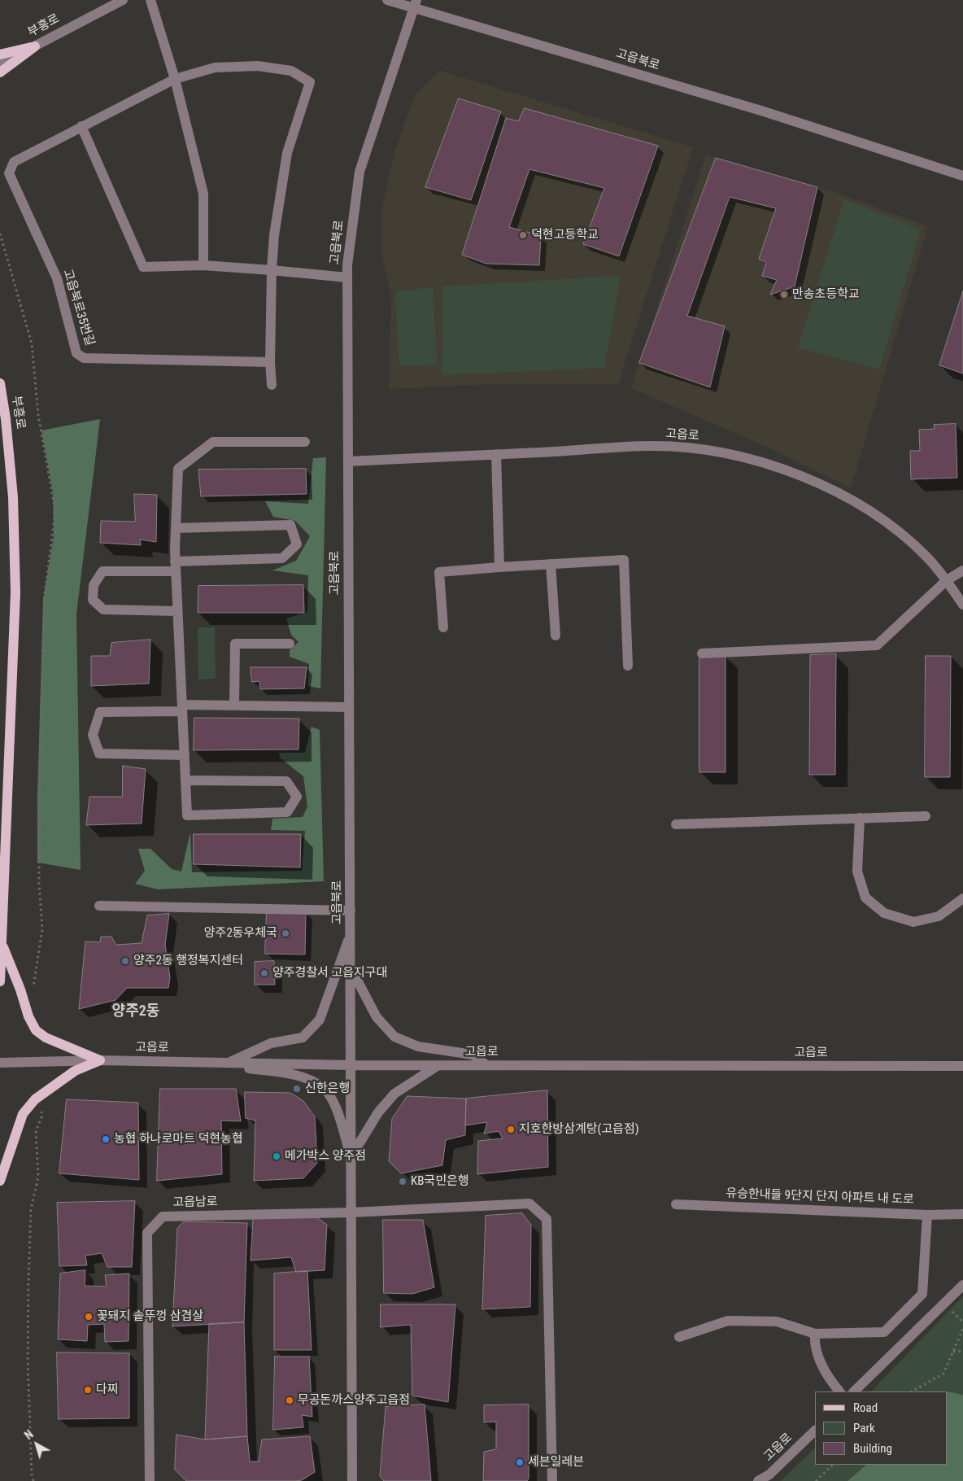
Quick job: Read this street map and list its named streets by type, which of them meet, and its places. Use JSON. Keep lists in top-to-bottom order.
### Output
{
  "streets": {
    "main road": ["부흥로"],
    "street": [
      "고읍북로",
      "고읍북로35번길",
      "고읍로",
      "유승한내들 9단지 단지 아파트 내 도로",
      "고읍남로"
    ]
  },
  "crossings": [
    ["고읍북로", "고읍로"]
  ],
  "districts": ["양주2동"],
  "places": [
    "덕현고등학교",
    "만송초등학교",
    "양주2동우체국",
    "양주2동 행정복지센터",
    "양주경찰서 고읍지구대",
    "신한은행",
    "지호한방삼계탕(고읍점)",
    "농협 하나로마트 덕현농협",
    "메가박스 양주점",
    "KB국민은행",
    "꽃돼지 솥뚜껑 삼겹살",
    "다찌",
    "무공돈까스양주고읍점",
    "세븐일레븐"
  ],
  "legend": ["Road", "Park", "Building"],
  "north": "top left"
}
